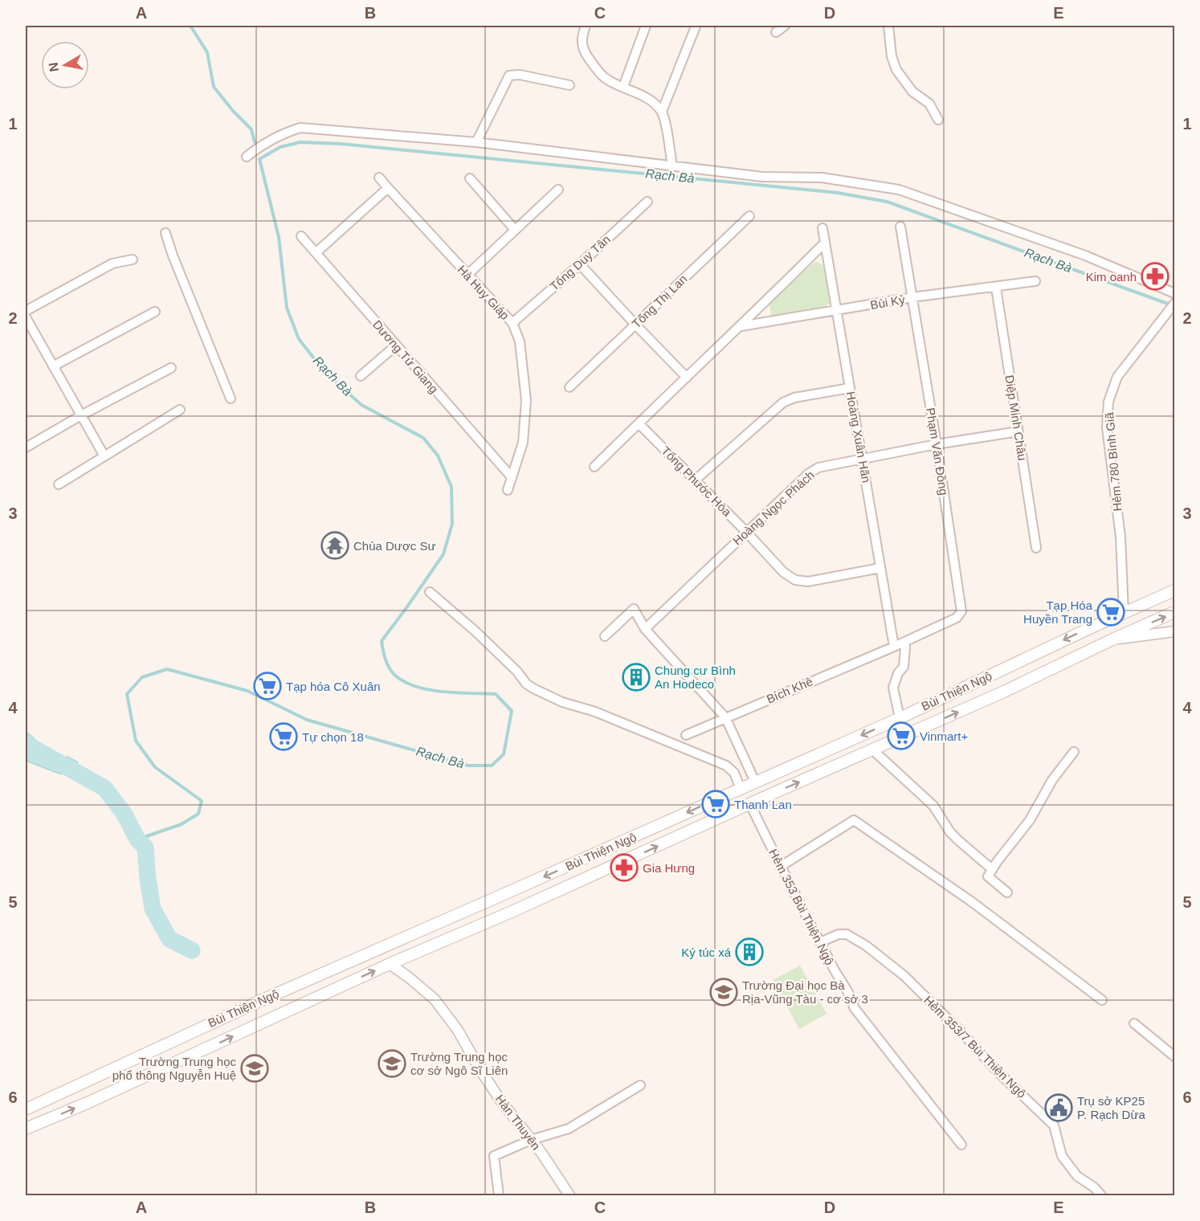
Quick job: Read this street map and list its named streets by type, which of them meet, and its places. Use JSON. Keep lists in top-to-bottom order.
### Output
{
  "streets": {
    "main road": ["Bùi Thiện Ngộ"],
    "street": [
      "Tống Duy Tân",
      "Hà Huy Giáp",
      "Tống Thị Lan",
      "Bùi Kỷ",
      "Dương Tử Giang",
      "Diệp Minh Châu",
      "Hoàng Xuân Hãn",
      "Phạm Văn Đồng",
      "Hẻm 780 Bình Giã",
      "Tống Phước Hòa",
      "Hoàng Ngọc Phách",
      "Bích Khê",
      "Hẻm 353 Bùi Thiện Ngộ",
      "Hẻm 353/7 Bùi Thiện Ngộ",
      "Hàn Thuyên"
    ]
  },
  "crossings": [
    ["Tống Duy Tân", "Hà Huy Giáp"],
    ["Hà Huy Giáp", "Dương Tử Giang"],
    ["Bùi Kỷ", "Diệp Minh Châu"],
    ["Bùi Kỷ", "Hoàng Xuân Hãn"],
    ["Bùi Kỷ", "Phạm Văn Đồng"],
    ["Diệp Minh Châu", "Hoàng Ngọc Phách"],
    ["Hoàng Xuân Hãn", "Phạm Văn Đồng"],
    ["Hoàng Xuân Hãn", "Tống Phước Hòa"],
    ["Hoàng Xuân Hãn", "Hoàng Ngọc Phách"],
    ["Hoàng Xuân Hãn", "Bích Khê"],
    ["Phạm Văn Đồng", "Hoàng Ngọc Phách"],
    ["Phạm Văn Đồng", "Bích Khê"],
    ["Hẻm 780 Bình Giã", "Bùi Thiện Ngộ"],
    ["Tống Phước Hòa", "Hoàng Ngọc Phách"],
    ["Bùi Thiện Ngộ", "Hẻm 353 Bùi Thiện Ngộ"],
    ["Bùi Thiện Ngộ", "Hàn Thuyên"],
    ["Hẻm 353 Bùi Thiện Ngộ", "Hẻm 353/7 Bùi Thiện Ngộ"]
  ],
  "water": ["Rạch Bà"],
  "places": {
    "pharmacy": ["Kim oanh", "Gia Hưng"],
    "temple": ["Chùa Dược Sư"],
    "supermarket": [
      "Tạp Hóa Huyền Trang",
      "Tạp hóa Cô Xuân",
      "Vinmart+",
      "Tự chọn 18",
      "Thanh Lan"
    ],
    "building": ["Chung cư Bình An Hodeco", "Ký túc xá"],
    "school or university": ["Trường Đại học Bà Rịa-Vũng Tàu - cơ sở 3", "Trường Trung học cơ sở Ngô Sĩ Liên", "Trường Trung học phổ thông Nguyễn Huệ"],
    "public building": ["Trụ sở KP25 P. Rạch Dừa"]
  },
  "north": "left",
  "grid": {
    "columns": [
      "A",
      "B",
      "C",
      "D",
      "E"
    ],
    "rows": [
      "1",
      "2",
      "3",
      "4",
      "5",
      "6"
    ]
  }
}
